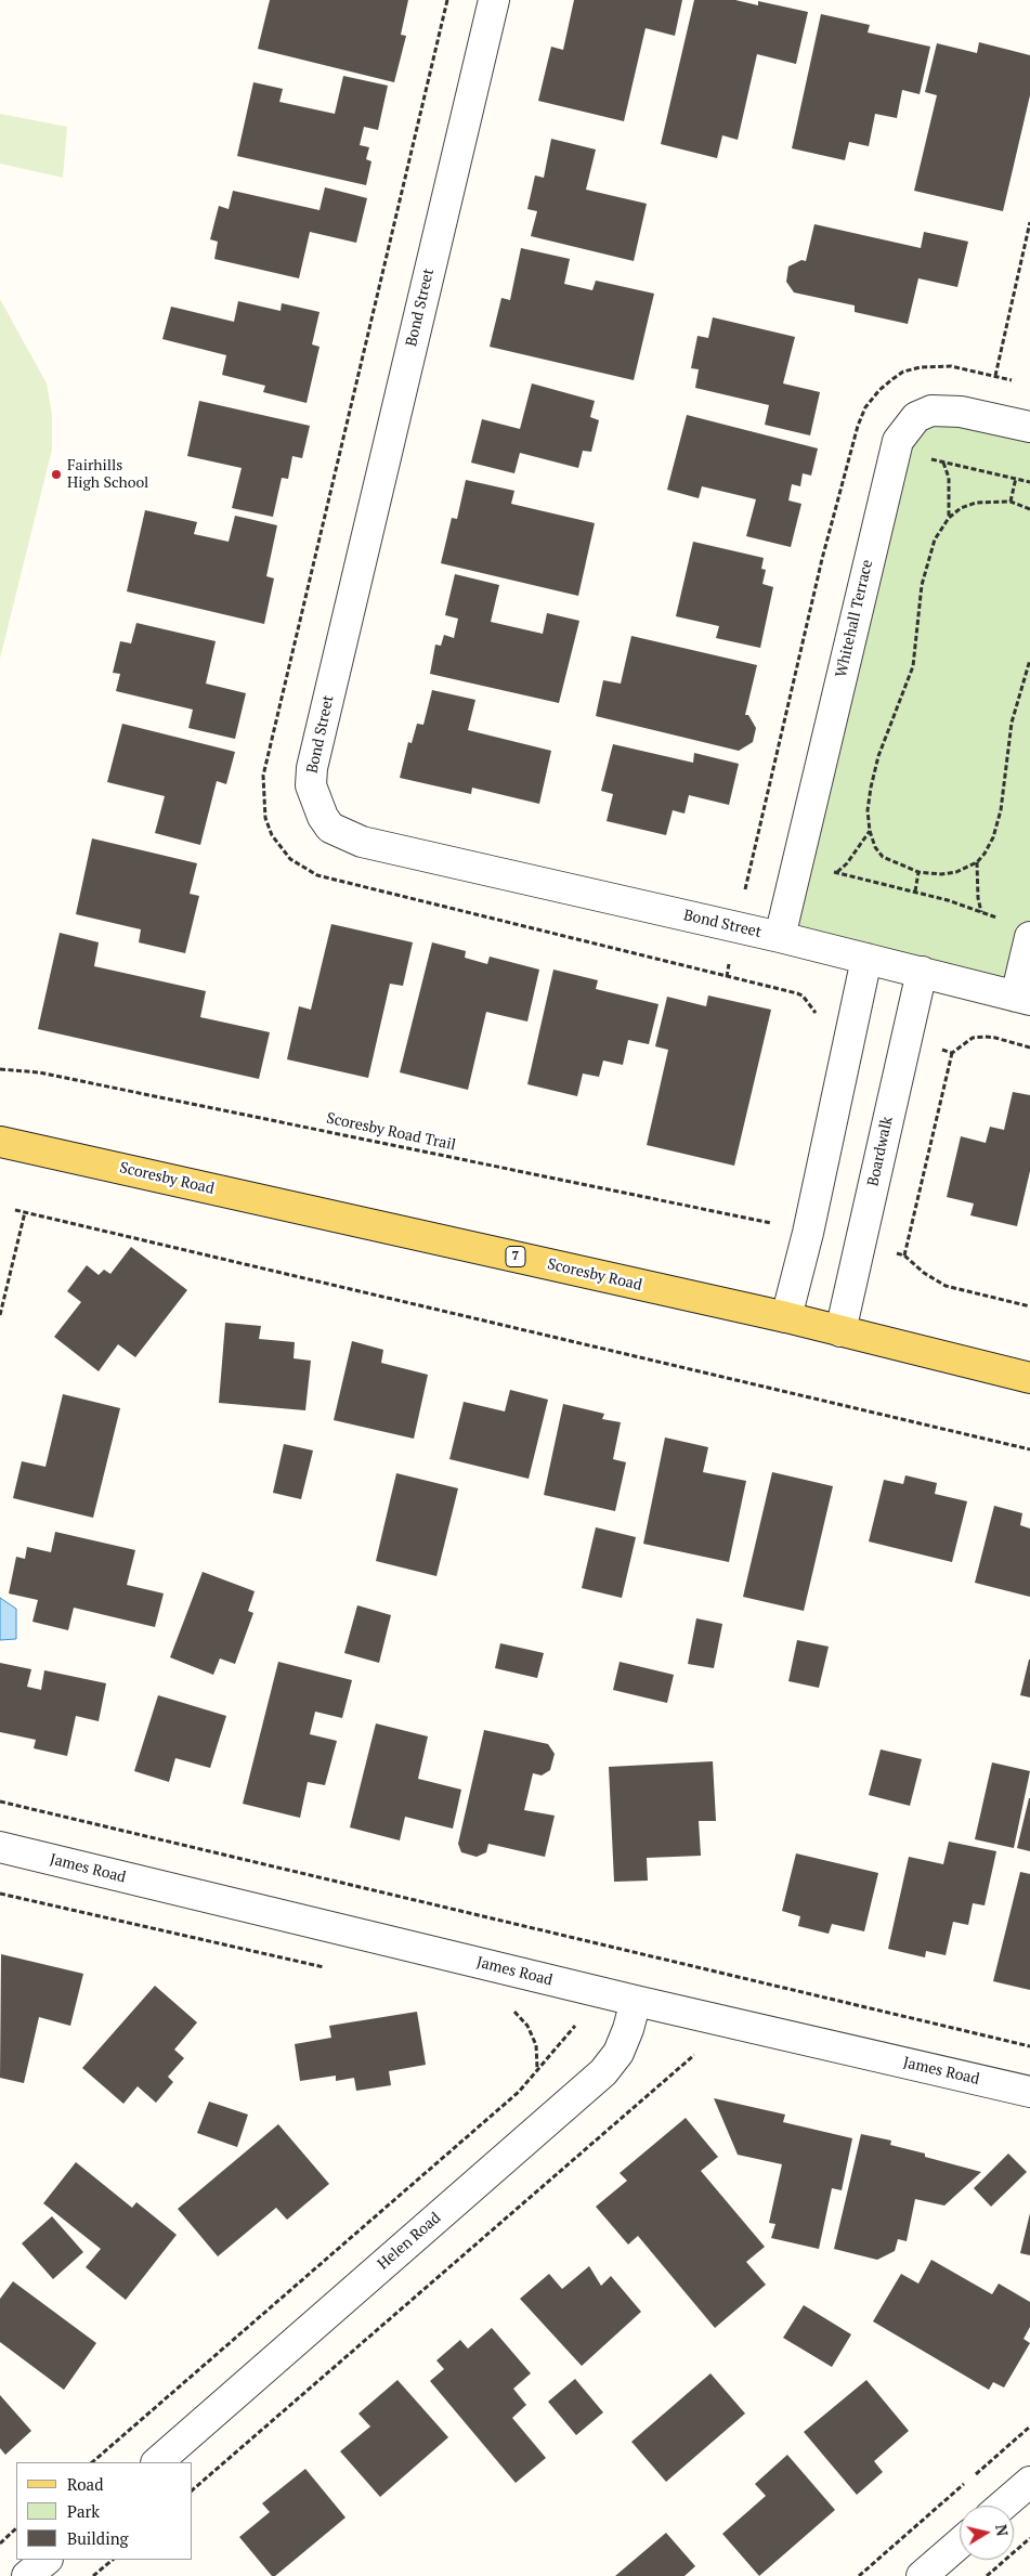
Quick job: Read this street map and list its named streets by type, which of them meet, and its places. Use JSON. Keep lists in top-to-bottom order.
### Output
{
  "streets": {
    "main road": ["Scoresby Road", "7"],
    "street": [
      "Bond Street",
      "Whitehall Terrace",
      "Boardwalk",
      "James Road",
      "Helen Road"
    ],
    "path": ["Scoresby Road Trail"]
  },
  "crossings": [
    ["Bond Street", "Whitehall Terrace"],
    ["Bond Street", "Boardwalk"],
    ["Boardwalk", "Scoresby Road"],
    ["James Road", "Helen Road"]
  ],
  "places": ["Fairhills High School"],
  "legend": ["Road", "Park", "Building"],
  "north": "right"
}
